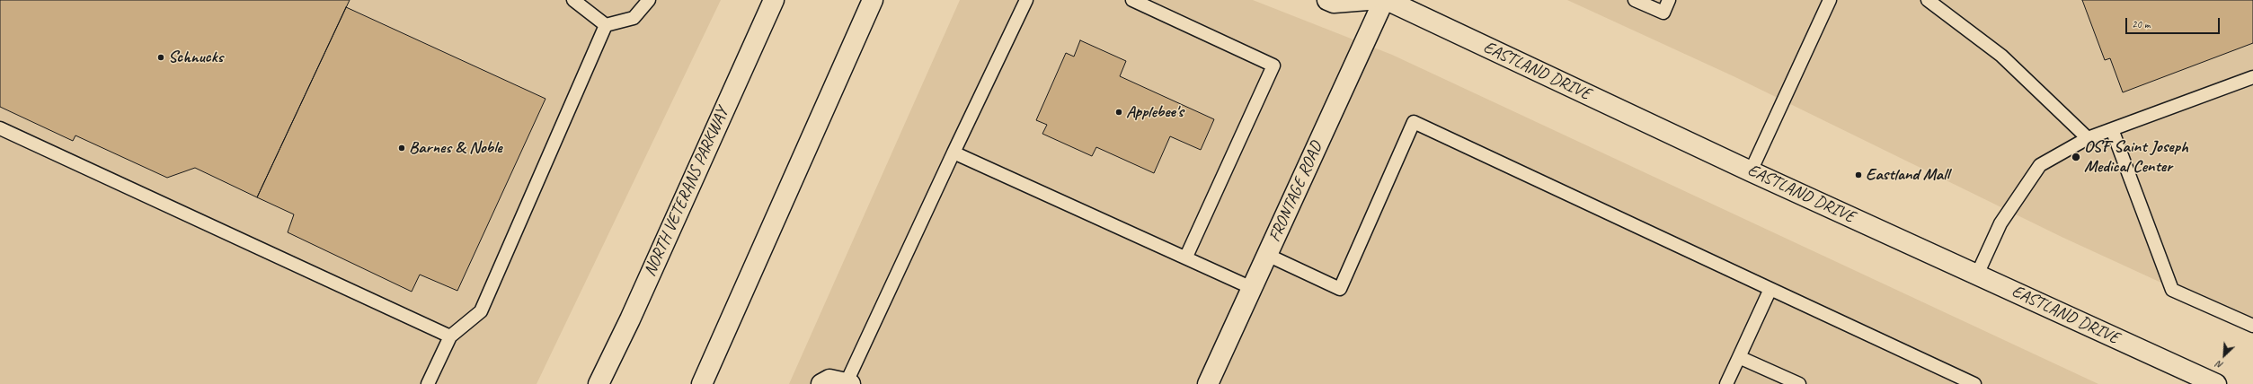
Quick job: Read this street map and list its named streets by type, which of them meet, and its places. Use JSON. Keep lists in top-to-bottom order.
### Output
{
  "streets": {
    "main road": ["EASTLAND DRIVE", "NORTH VETERANS PARKWAY", "FRONTAGE ROAD"]
  },
  "places": [
    "Schnucks",
    "Applebee's",
    "Barnes & Noble",
    "OSF Saint Joseph Medical Center",
    "Eastland Mall"
  ],
  "scale_bar": "20 m",
  "north": "bottom left"
}
